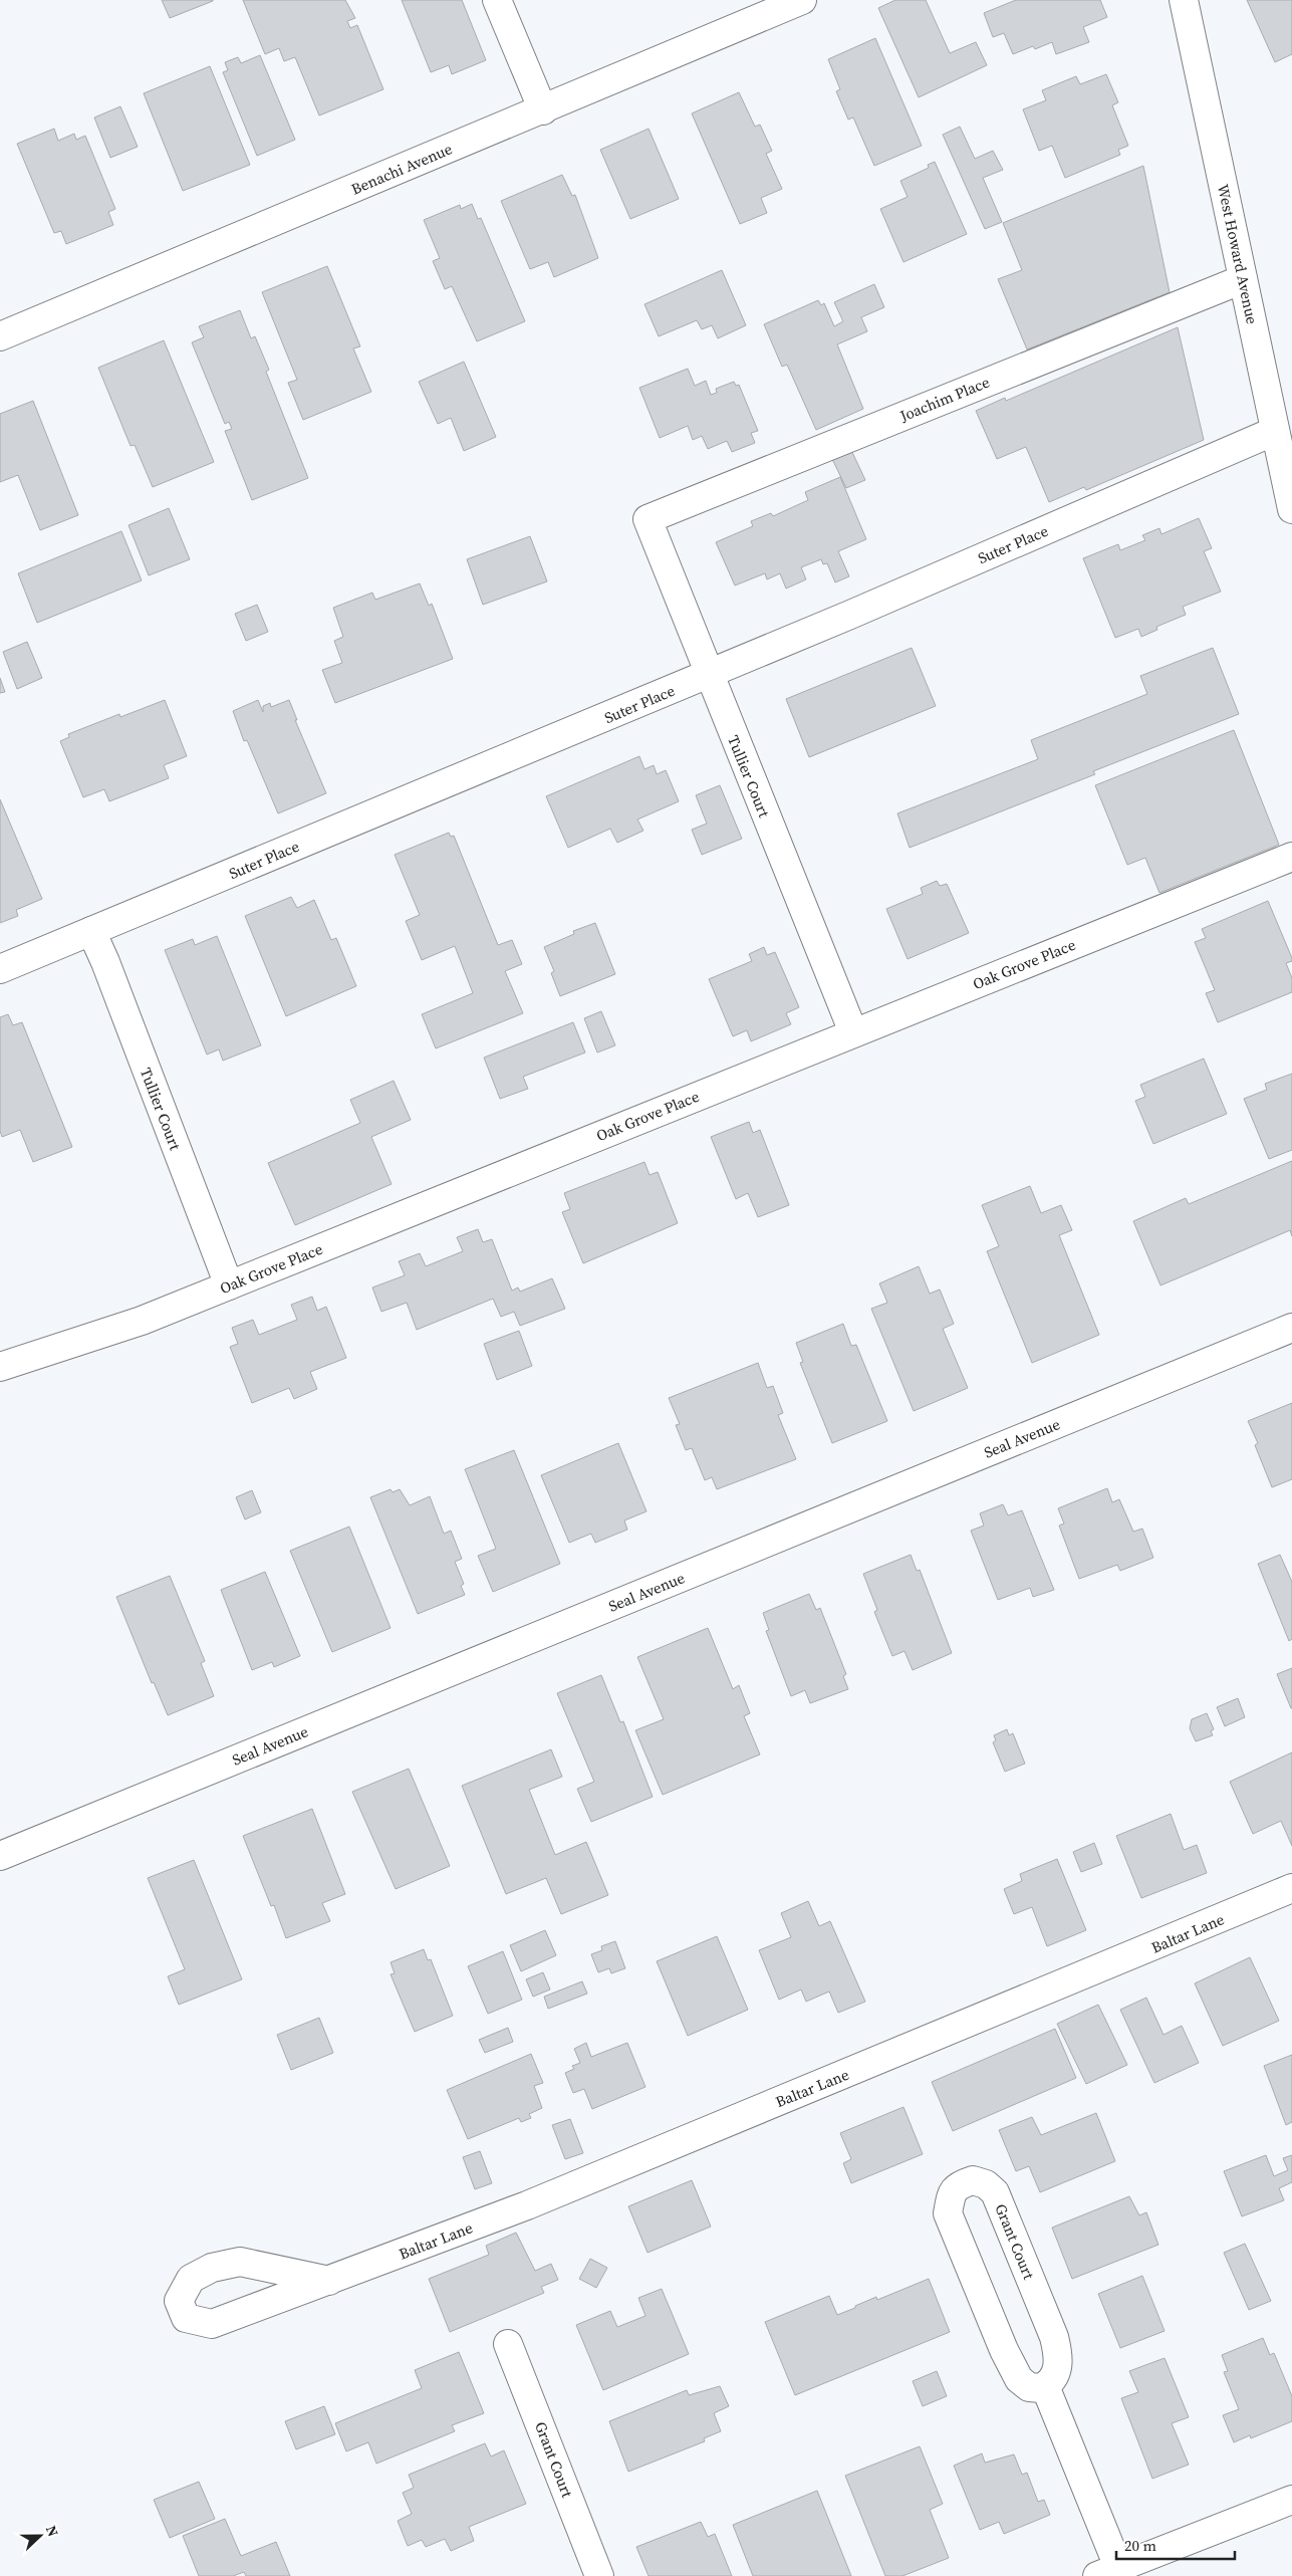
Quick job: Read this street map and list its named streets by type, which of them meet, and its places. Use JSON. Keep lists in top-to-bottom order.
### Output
{
  "streets": {
    "street": [
      "Benachi Avenue",
      "West Howard Avenue",
      "Joachim Place",
      "Suter Place",
      "Tullier Court",
      "Oak Grove Place",
      "Seal Avenue",
      "Baltar Lane",
      "Grant Court"
    ]
  },
  "crossings": [
    ["West Howard Avenue", "Joachim Place"],
    ["West Howard Avenue", "Suter Place"],
    ["Joachim Place", "Tullier Court"],
    ["Suter Place", "Tullier Court"],
    ["Tullier Court", "Oak Grove Place"]
  ],
  "scale_bar": "20 m",
  "north": "right"
}
